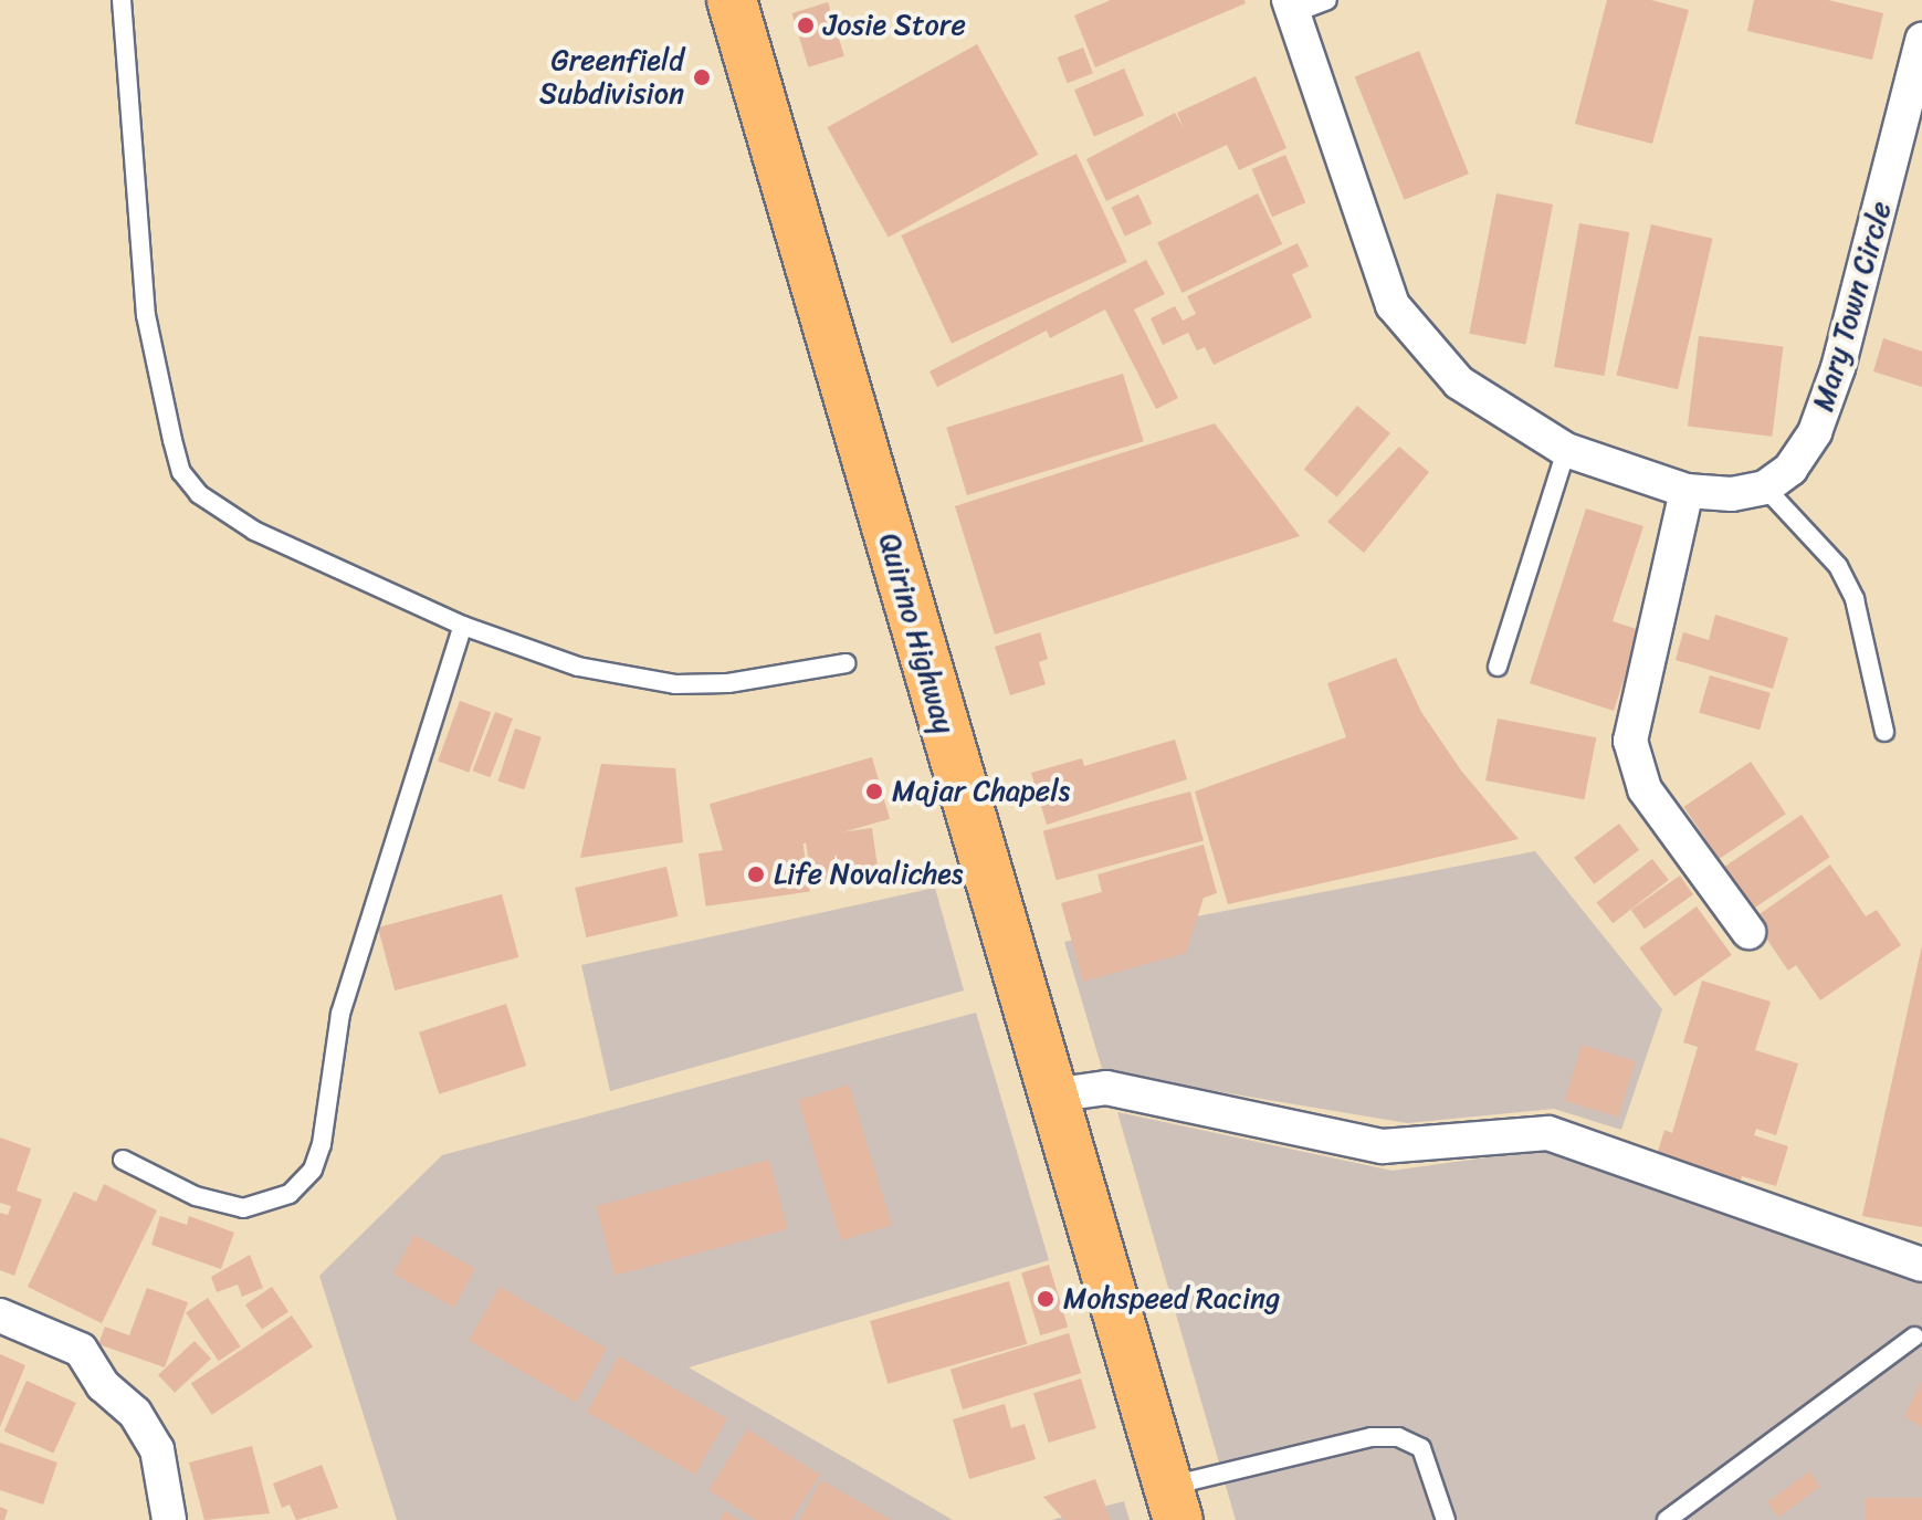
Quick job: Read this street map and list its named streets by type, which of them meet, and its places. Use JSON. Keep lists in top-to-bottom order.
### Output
{
  "streets": {
    "main road": ["Quirino Highway"],
    "street": ["Mary Town Circle"]
  },
  "places": [
    "Josie Store",
    "Greenfield Subdivision",
    "Majar Chapels",
    "Life Novaliches",
    "Mohspeed Racing"
  ]
}
